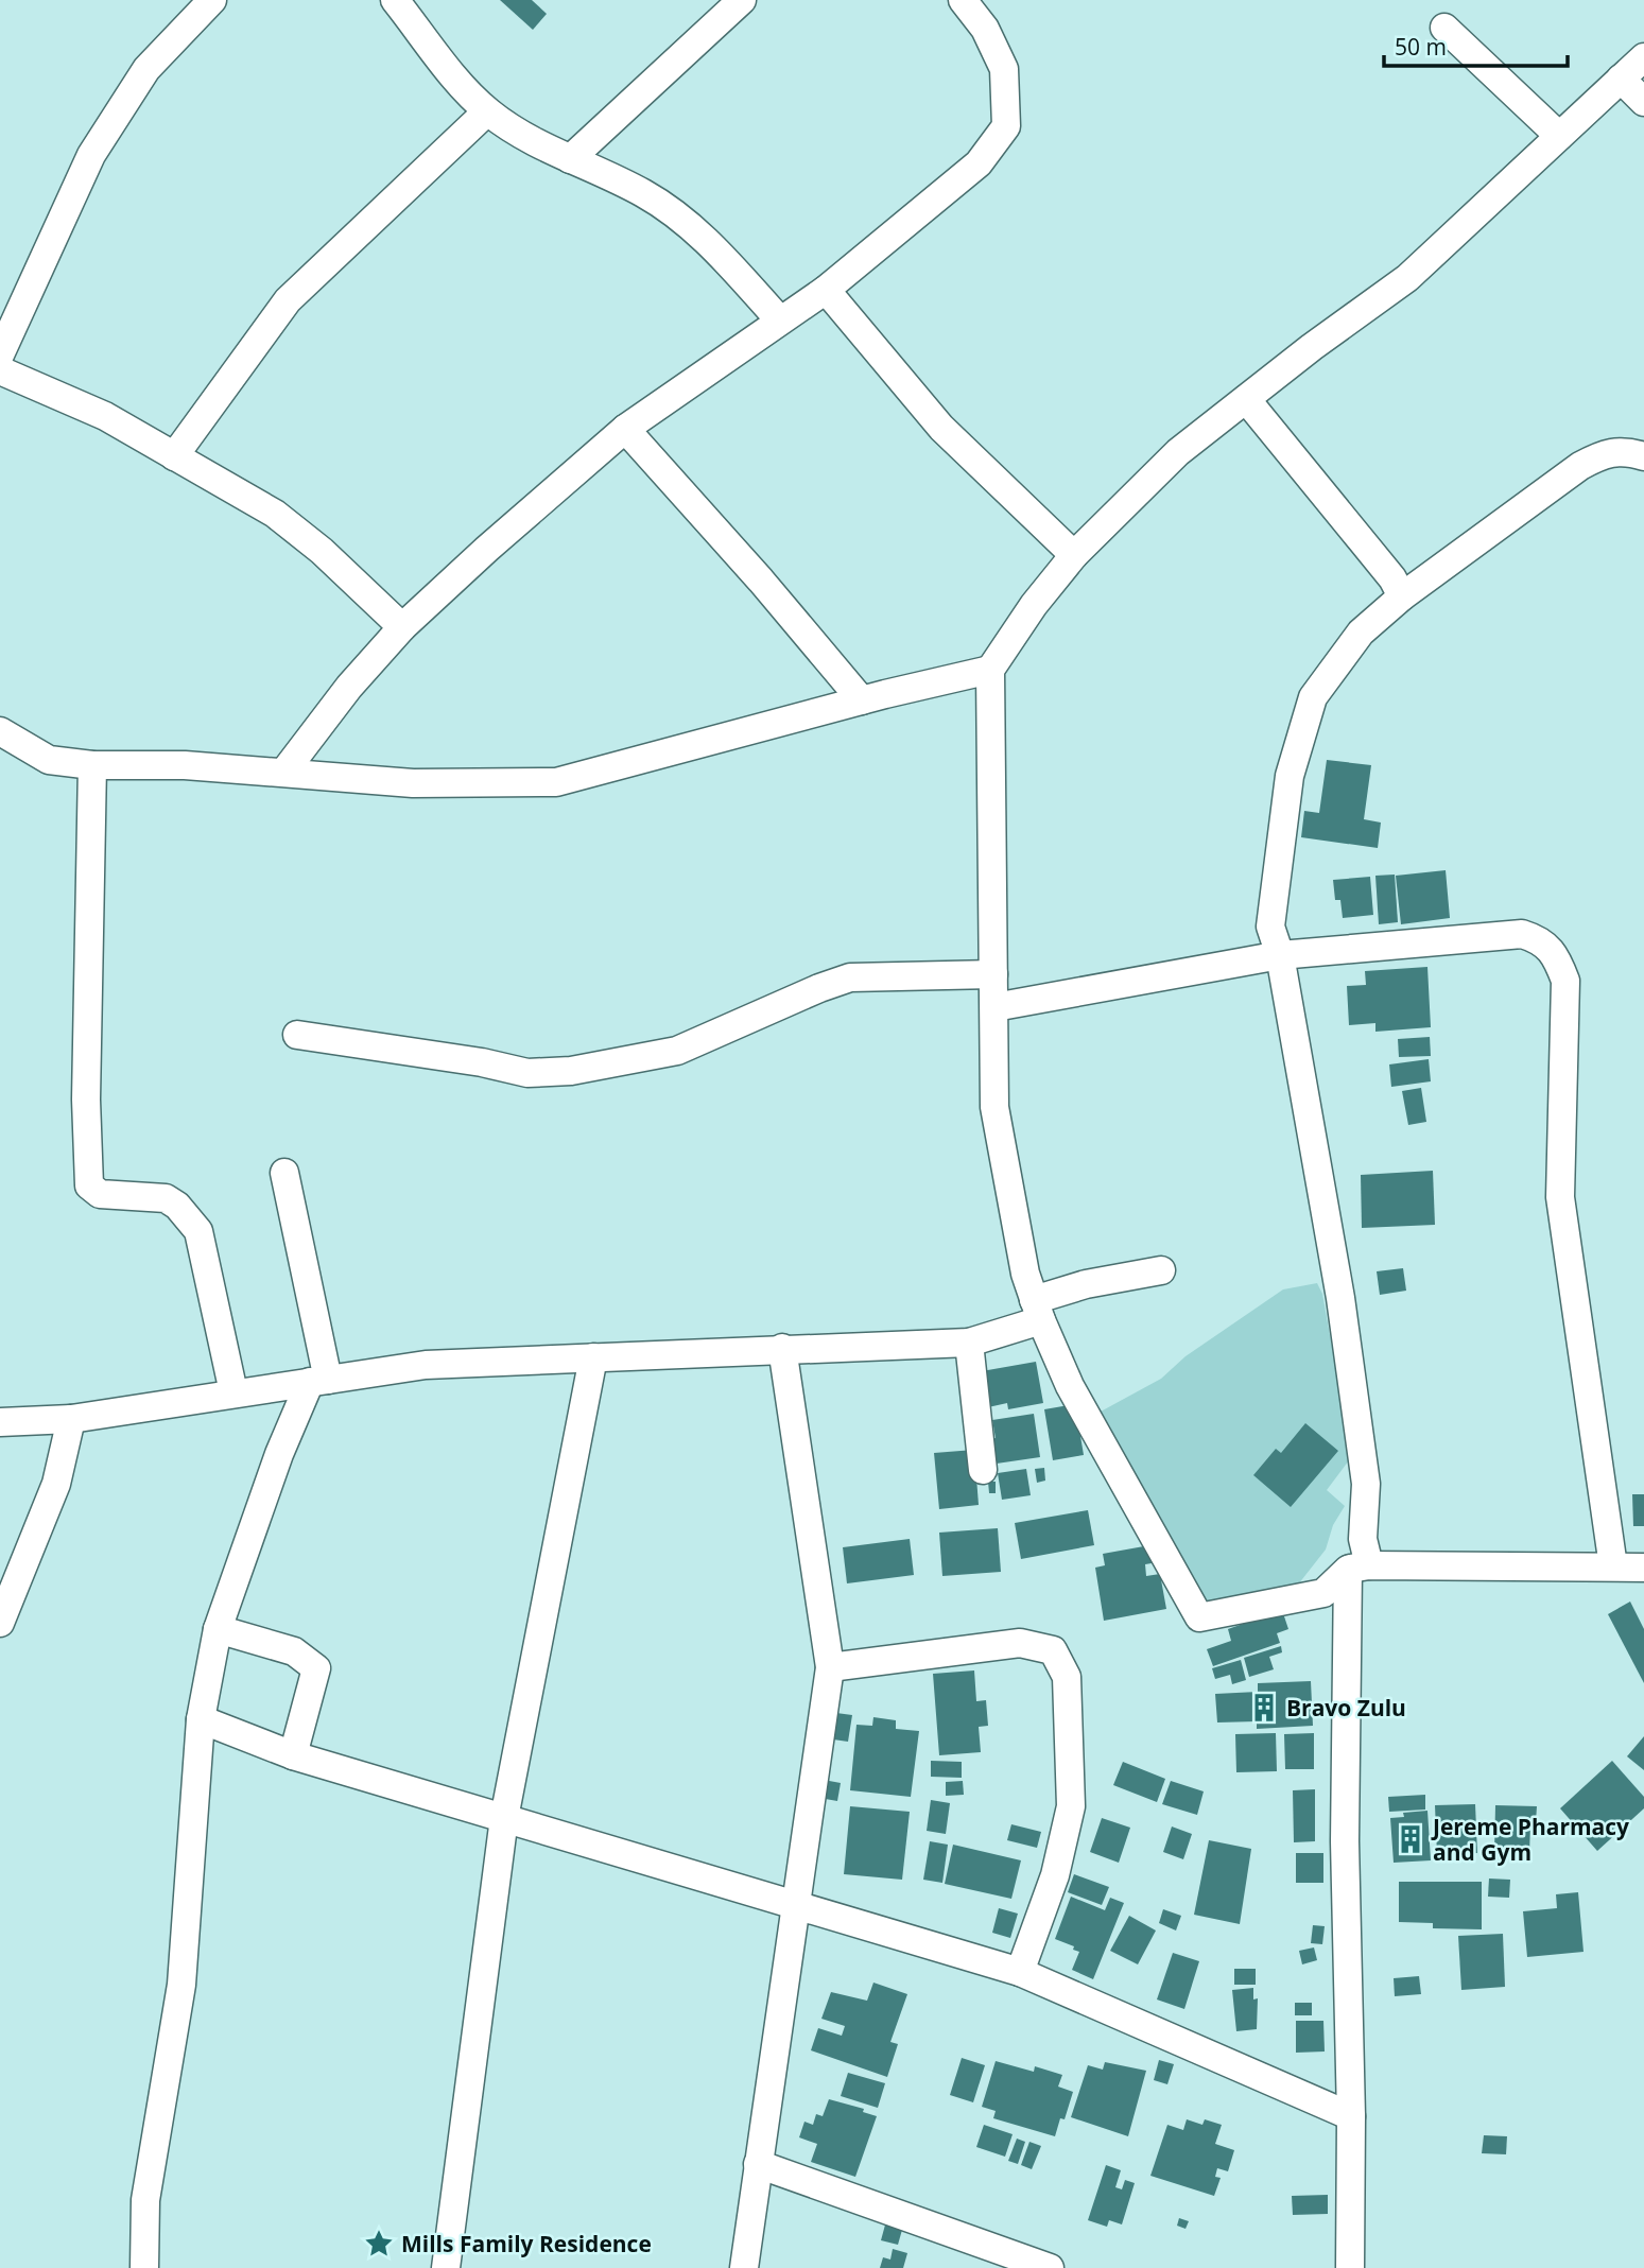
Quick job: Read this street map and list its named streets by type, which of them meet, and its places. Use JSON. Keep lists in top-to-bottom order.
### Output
{
  "places": {
    "building": ["Bravo Zulu", "Jereme Pharmacy and Gym"],
    "place": ["Mills Family Residence"]
  },
  "scale_bar": "50 m"
}
